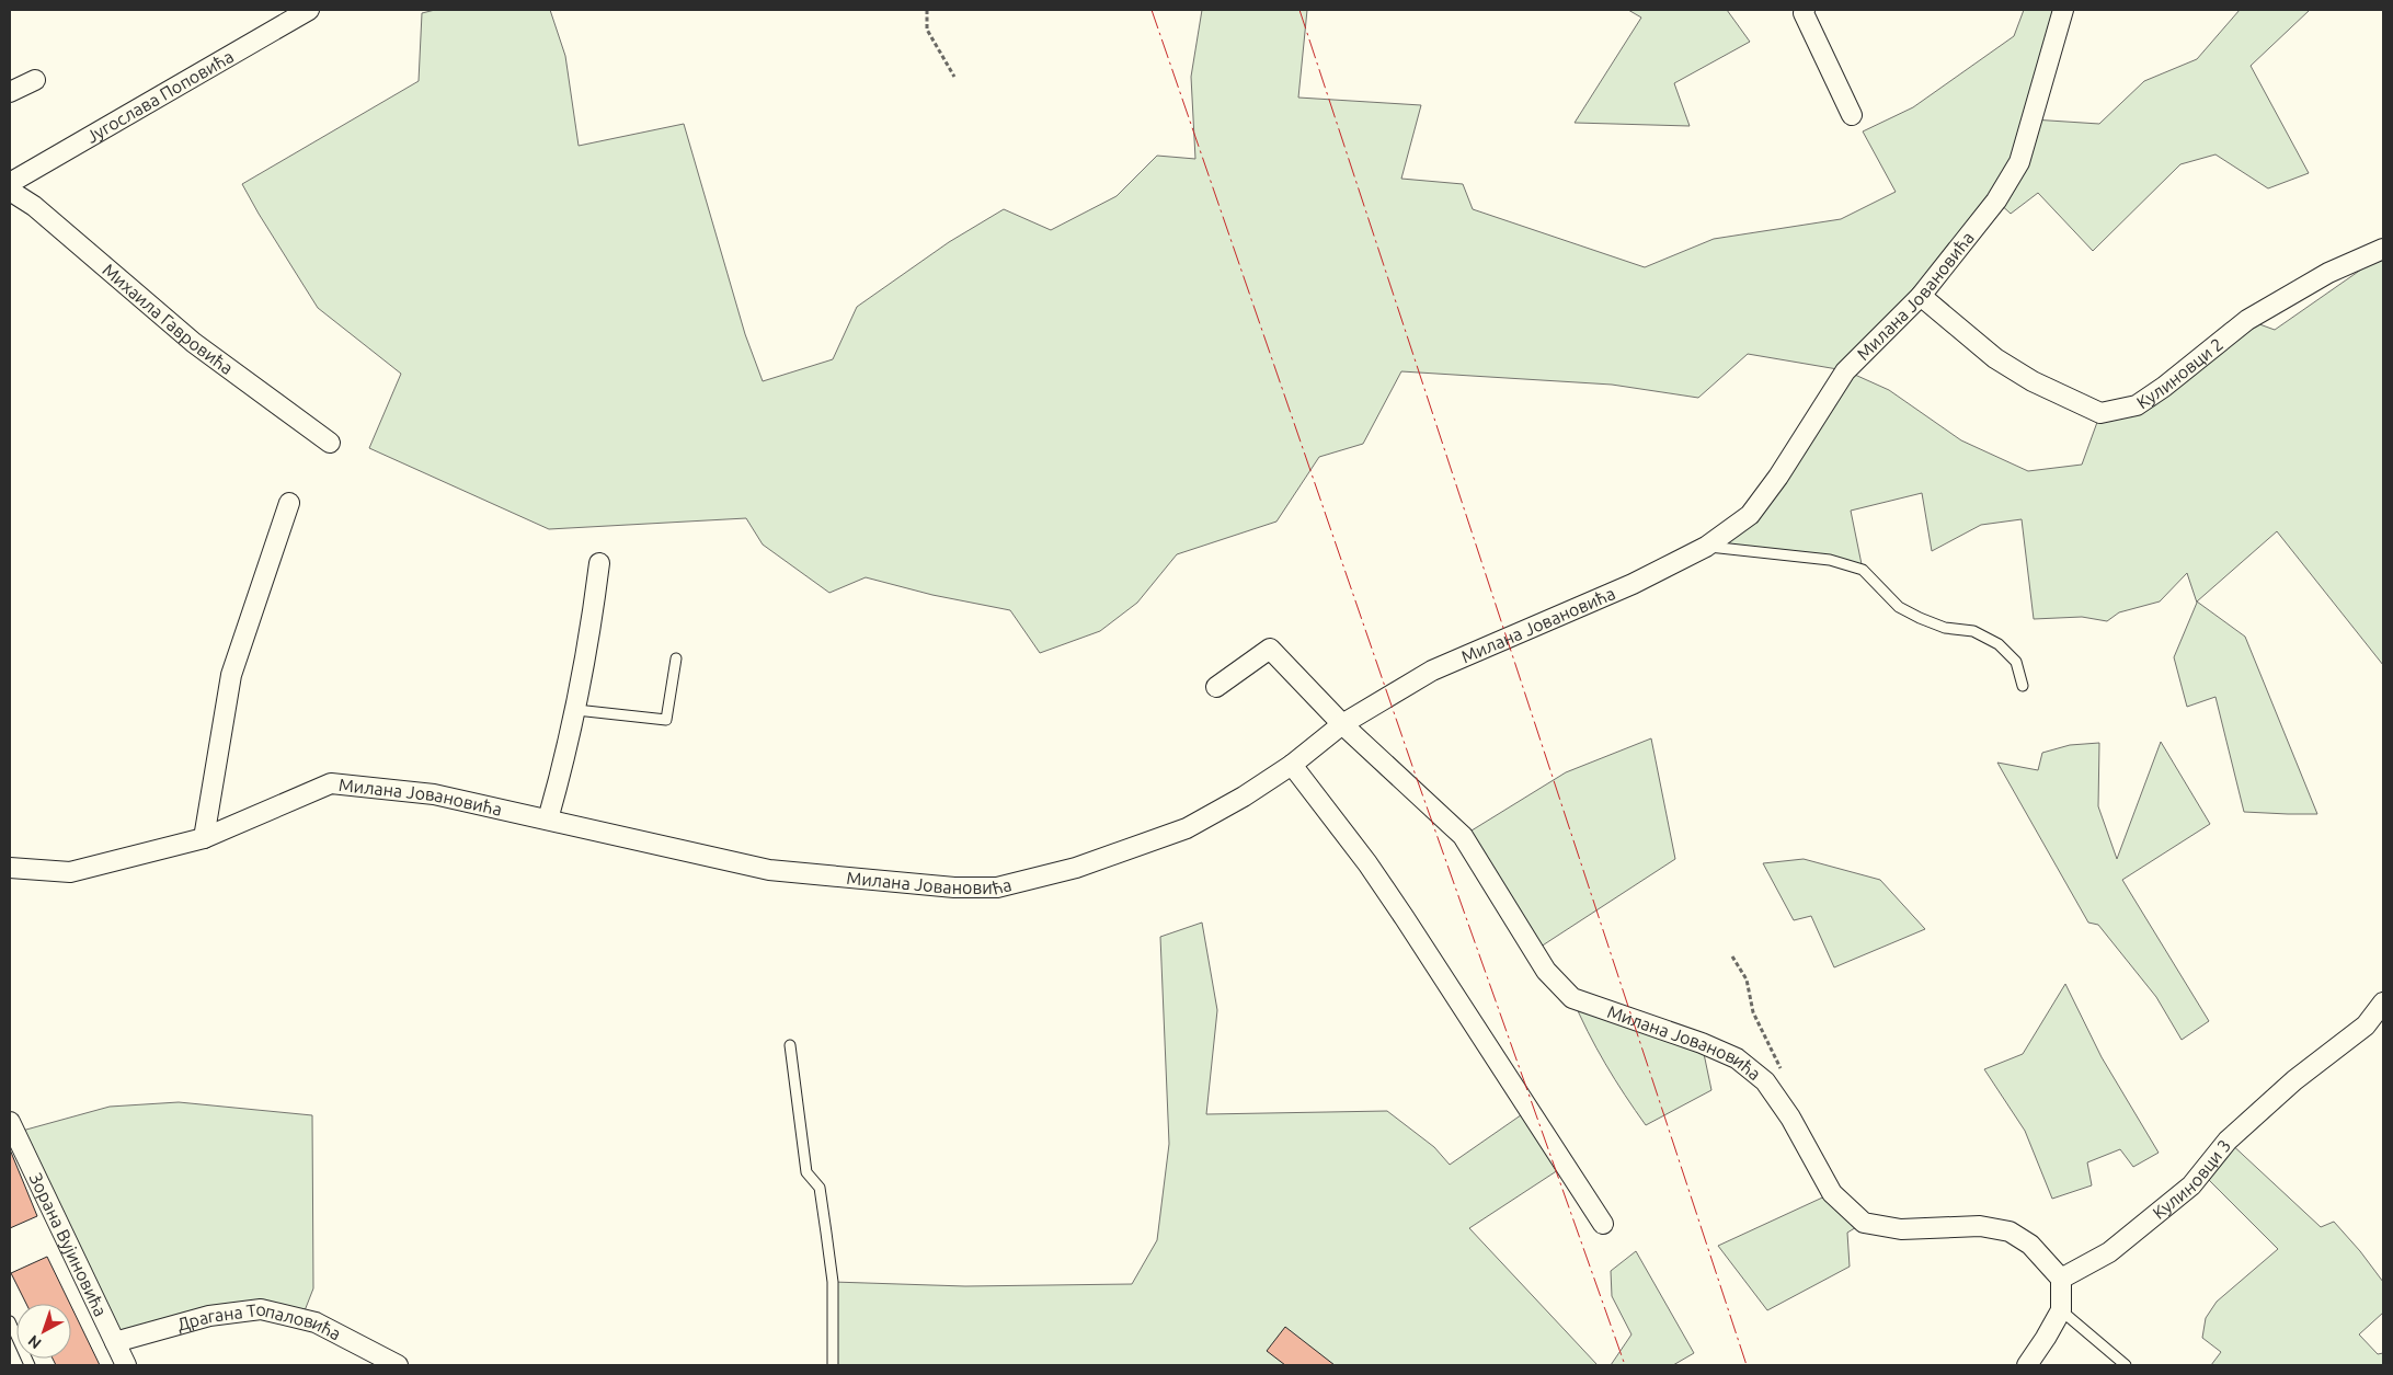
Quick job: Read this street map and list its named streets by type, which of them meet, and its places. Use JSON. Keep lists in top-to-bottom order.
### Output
{
  "streets": {
    "street": [
      "Југослава Поповића",
      "Милана Јовановића",
      "Михаила Гавровића",
      "Кулиновци 2",
      "Кулиновци 3",
      "Зорана Вујиновића",
      "Драгана Топаловића"
    ]
  },
  "crossings": [
    ["Милана Јовановића", "Кулиновци 2"],
    ["Милана Јовановића", "Кулиновци 3"],
    ["Зорана Вујиновића", "Драгана Топаловића"]
  ],
  "north": "bottom left"
}
